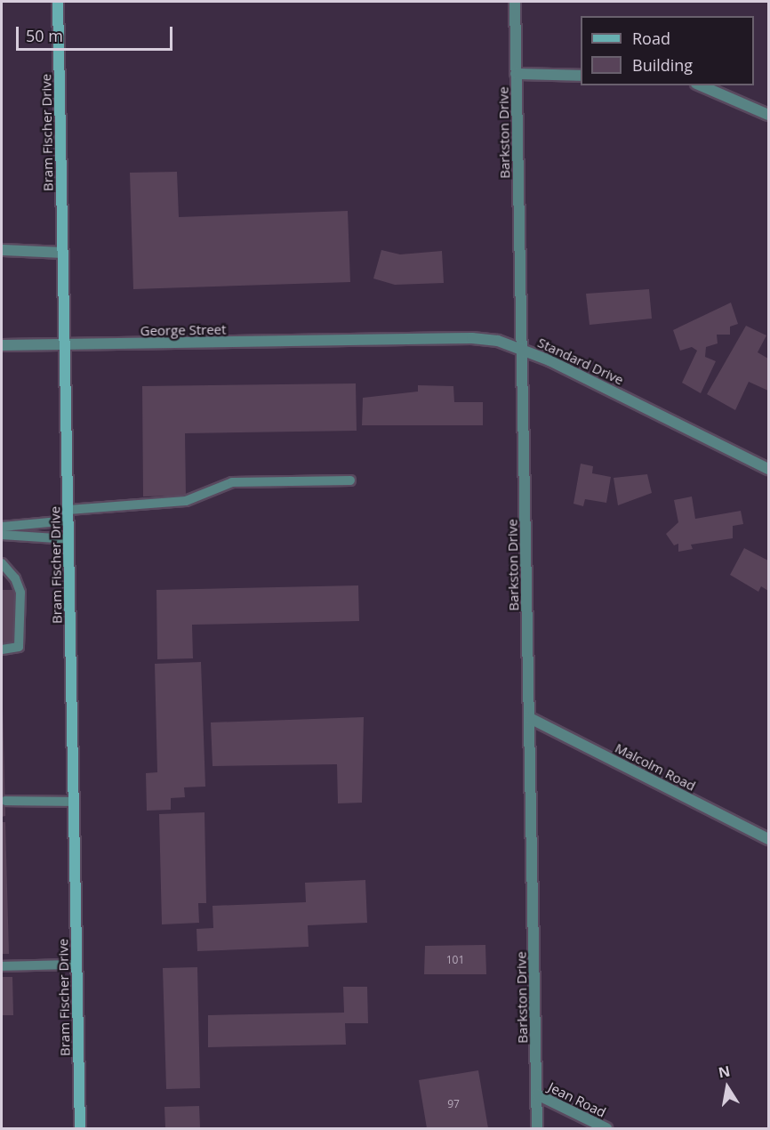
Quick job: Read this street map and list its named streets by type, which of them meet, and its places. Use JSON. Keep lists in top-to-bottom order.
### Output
{
  "streets": {
    "main road": ["Bram Fischer Drive"],
    "street": [
      "Barkston Drive",
      "George Street",
      "Standard Drive",
      "Malcolm Road",
      "Jean Road"
    ]
  },
  "crossings": [
    ["Bram Fischer Drive", "George Street"],
    ["Barkston Drive", "Standard Drive"],
    ["Barkston Drive", "Malcolm Road"],
    ["Barkston Drive", "Jean Road"],
    ["George Street", "Standard Drive"]
  ],
  "house_numbers": ["101", "97"],
  "legend": ["Road", "Building"],
  "scale_bar": "50 m",
  "north": "top"
}
